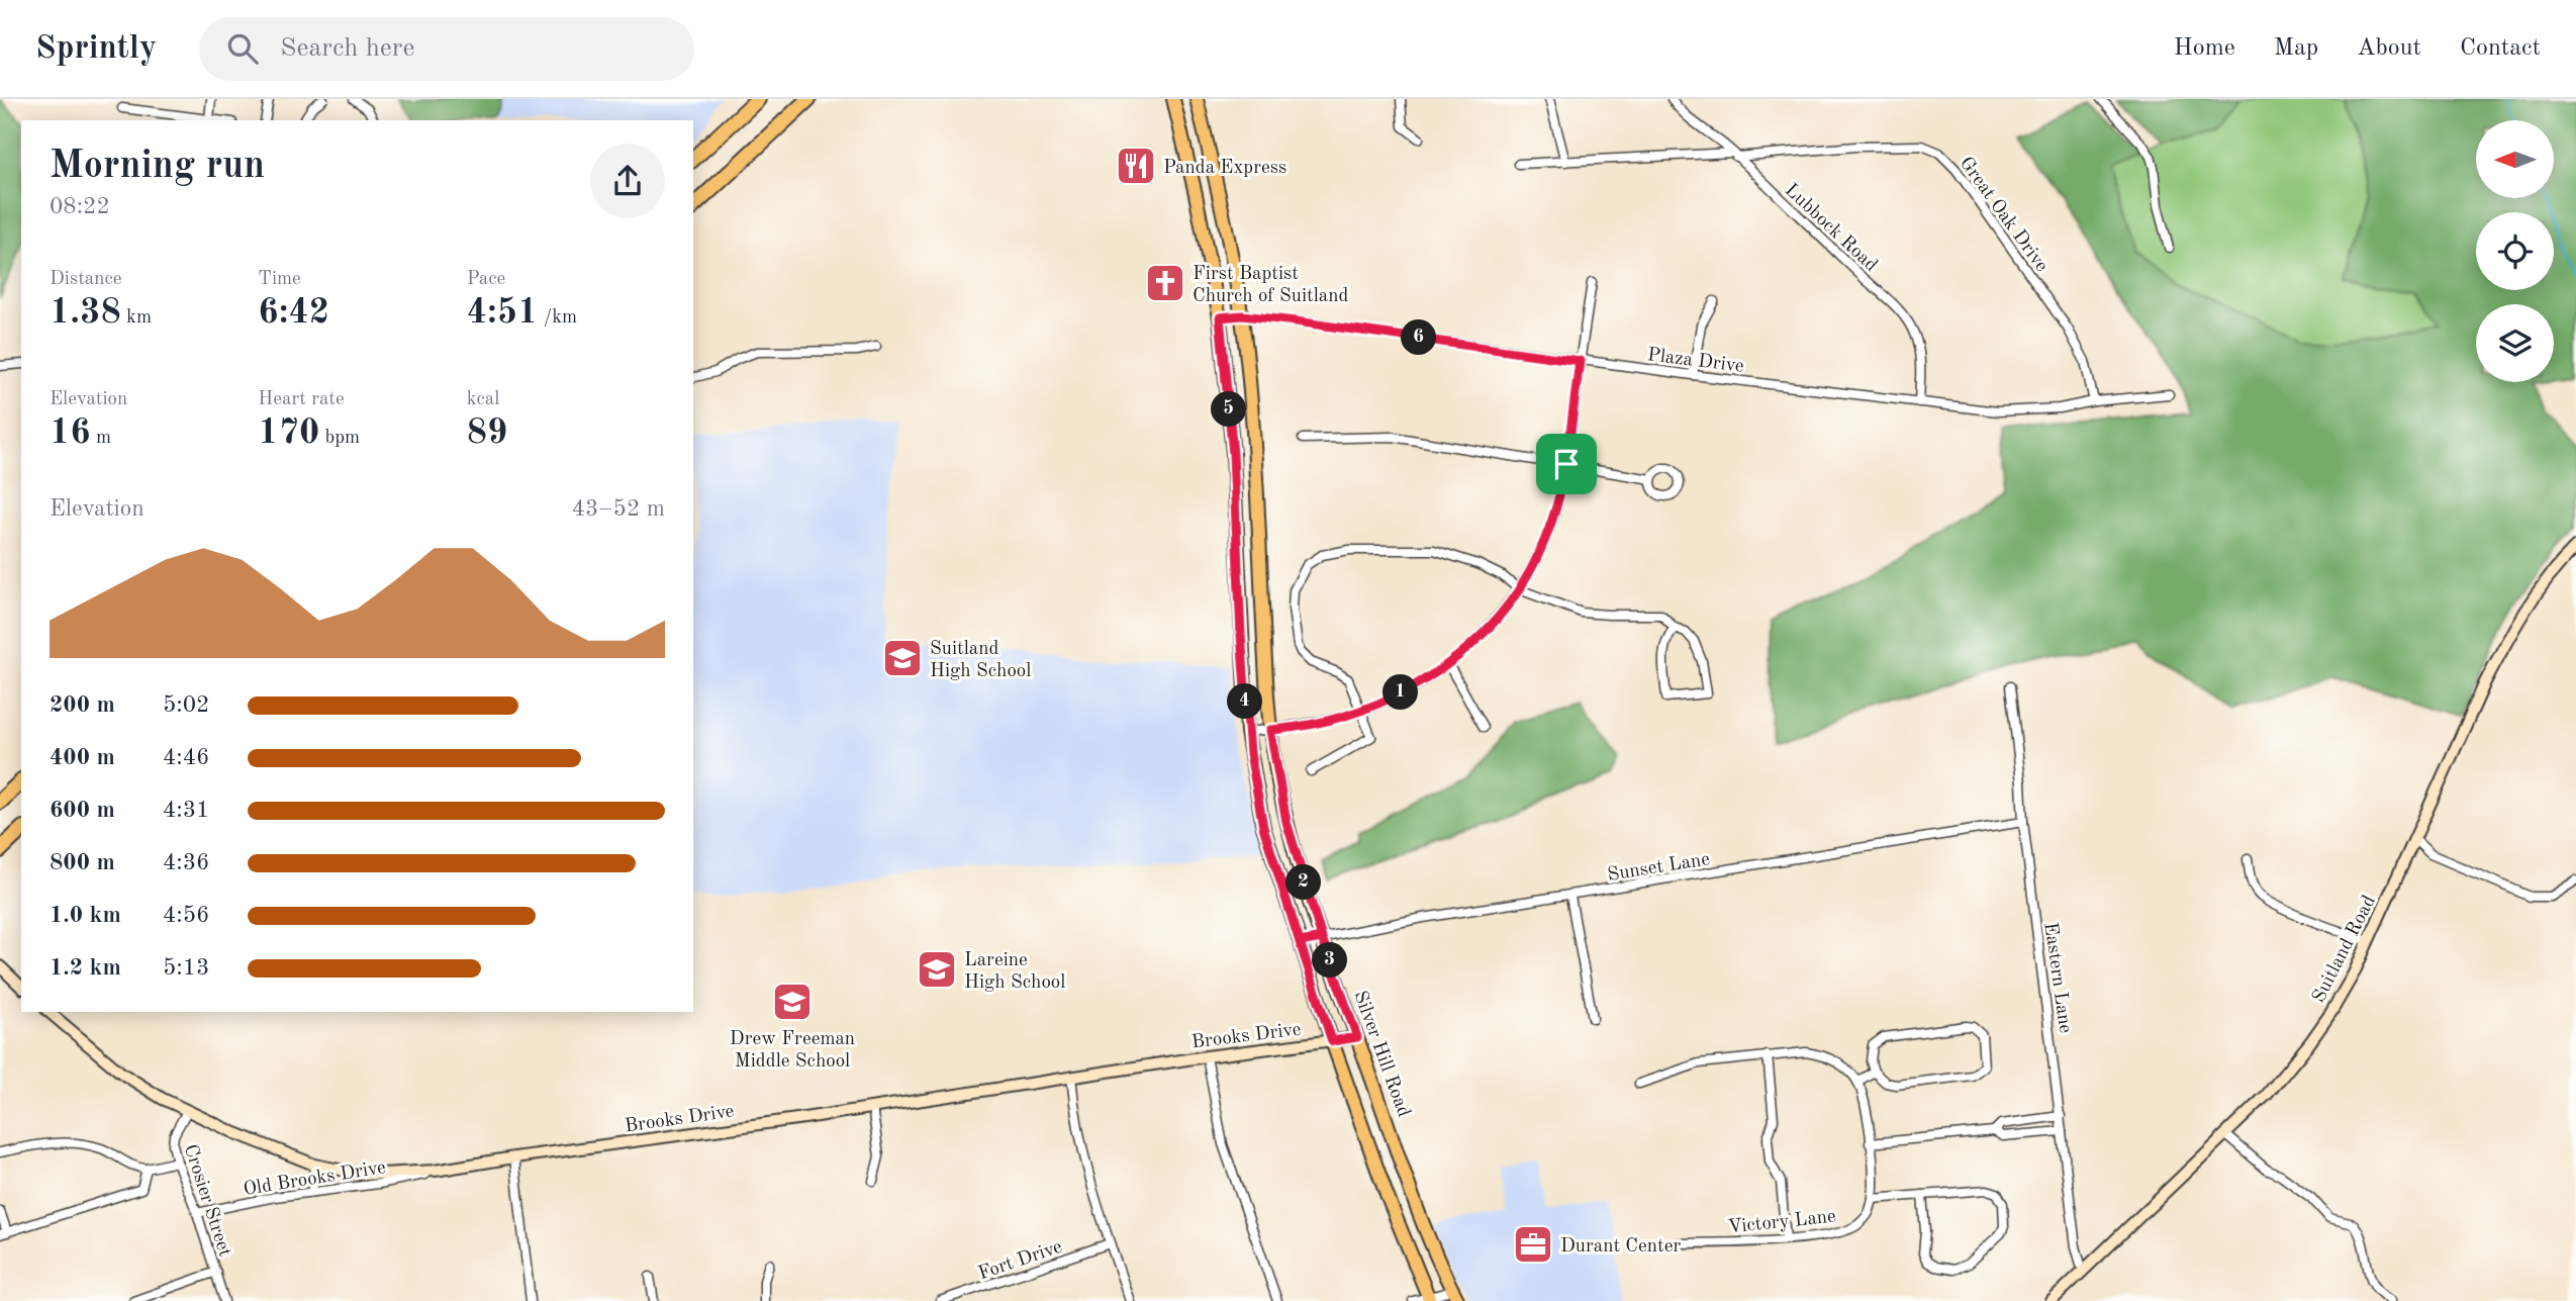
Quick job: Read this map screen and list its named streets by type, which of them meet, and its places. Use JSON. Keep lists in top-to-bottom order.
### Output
{
  "streets": {
    "main road": ["Silver Hill Road"],
    "street": [
      "Great Oak Drive",
      "Lubbock Road",
      "Plaza Drive",
      "Sunset Lane",
      "Suitland Road",
      "Eastern Lane",
      "Brooks Drive",
      "Old Brooks Drive",
      "Crosier Street",
      "Victory Lane",
      "Fort Drive"
    ]
  },
  "crossings": [
    ["Great Oak Drive", "Lubbock Road"],
    ["Great Oak Drive", "Plaza Drive"],
    ["Lubbock Road", "Plaza Drive"],
    ["Plaza Drive", "Silver Hill Road"],
    ["Sunset Lane", "Eastern Lane"],
    ["Sunset Lane", "Silver Hill Road"],
    ["Suitland Road", "Eastern Lane"],
    ["Brooks Drive", "Silver Hill Road"],
    ["Brooks Drive", "Old Brooks Drive"],
    ["Brooks Drive", "Crosier Street"],
    ["Old Brooks Drive", "Crosier Street"]
  ],
  "places": {
    "restaurant": ["Panda Express"],
    "church": ["First Baptist Church of Suitland"],
    "school or university": ["Suitland High School", "Lareine High School", "Drew Freeman Middle School"],
    "office": ["Durant Center"]
  },
  "north": "left",
  "page": {
    "header": "Sprintly",
    "search": "Search here",
    "nav": [
      "Home",
      "Map",
      "About",
      "Contact"
    ],
    "heading": ["Morning run", "08:22"],
    "stats": [
      ["Distance", "1.38 km"],
      ["Time", "6:42"],
      ["Pace", "4:51 /km"],
      ["Elevation", "16 m"],
      ["Heart rate", "170 bpm"],
      ["kcal", "89"]
    ],
    "pins": [
      "6",
      "5",
      "1",
      "4",
      "2",
      "3"
    ],
    "chart": ["Elevation", "43–52 m"],
    "list": [
      {
        "name": "200 m",
        "note": "5:02"
      },
      {
        "name": "400 m",
        "note": "4:46"
      },
      {
        "name": "600 m",
        "note": "4:31"
      },
      {
        "name": "800 m",
        "note": "4:36"
      },
      {
        "name": "1.0 km",
        "note": "4:56"
      },
      {
        "name": "1.2 km",
        "note": "5:13"
      }
    ]
  }
}
